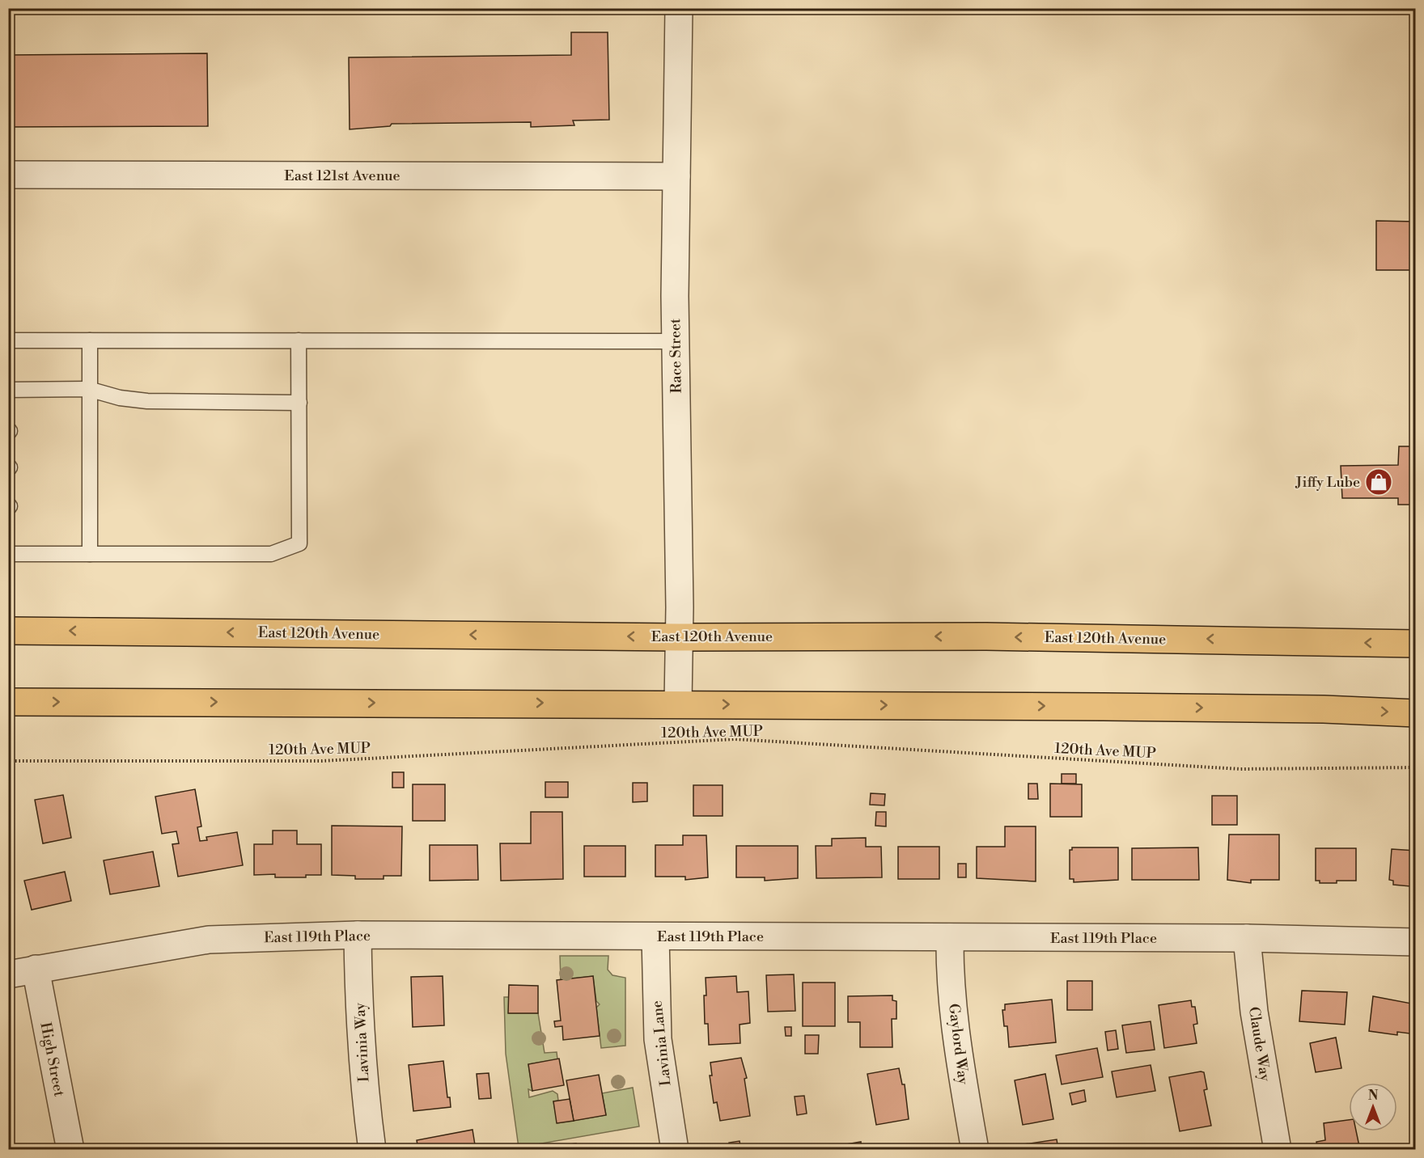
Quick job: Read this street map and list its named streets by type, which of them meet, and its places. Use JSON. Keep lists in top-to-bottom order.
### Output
{
  "streets": {
    "main road": ["East 120th Avenue"],
    "street": [
      "East 121st Avenue",
      "Race Street",
      "East 119th Place",
      "Lavinia Way",
      "Lavinia Lane",
      "Gaylord Way",
      "Claude Way",
      "High Street"
    ],
    "path": ["120th Ave MUP"]
  },
  "crossings": [
    ["East 121st Avenue", "Race Street"],
    ["Race Street", "East 120th Avenue"],
    ["East 119th Place", "Lavinia Way"],
    ["East 119th Place", "Lavinia Lane"],
    ["East 119th Place", "Gaylord Way"],
    ["East 119th Place", "Claude Way"],
    ["East 119th Place", "High Street"]
  ],
  "places": {
    "shop": ["Jiffy Lube"]
  },
  "north": "top"
}
